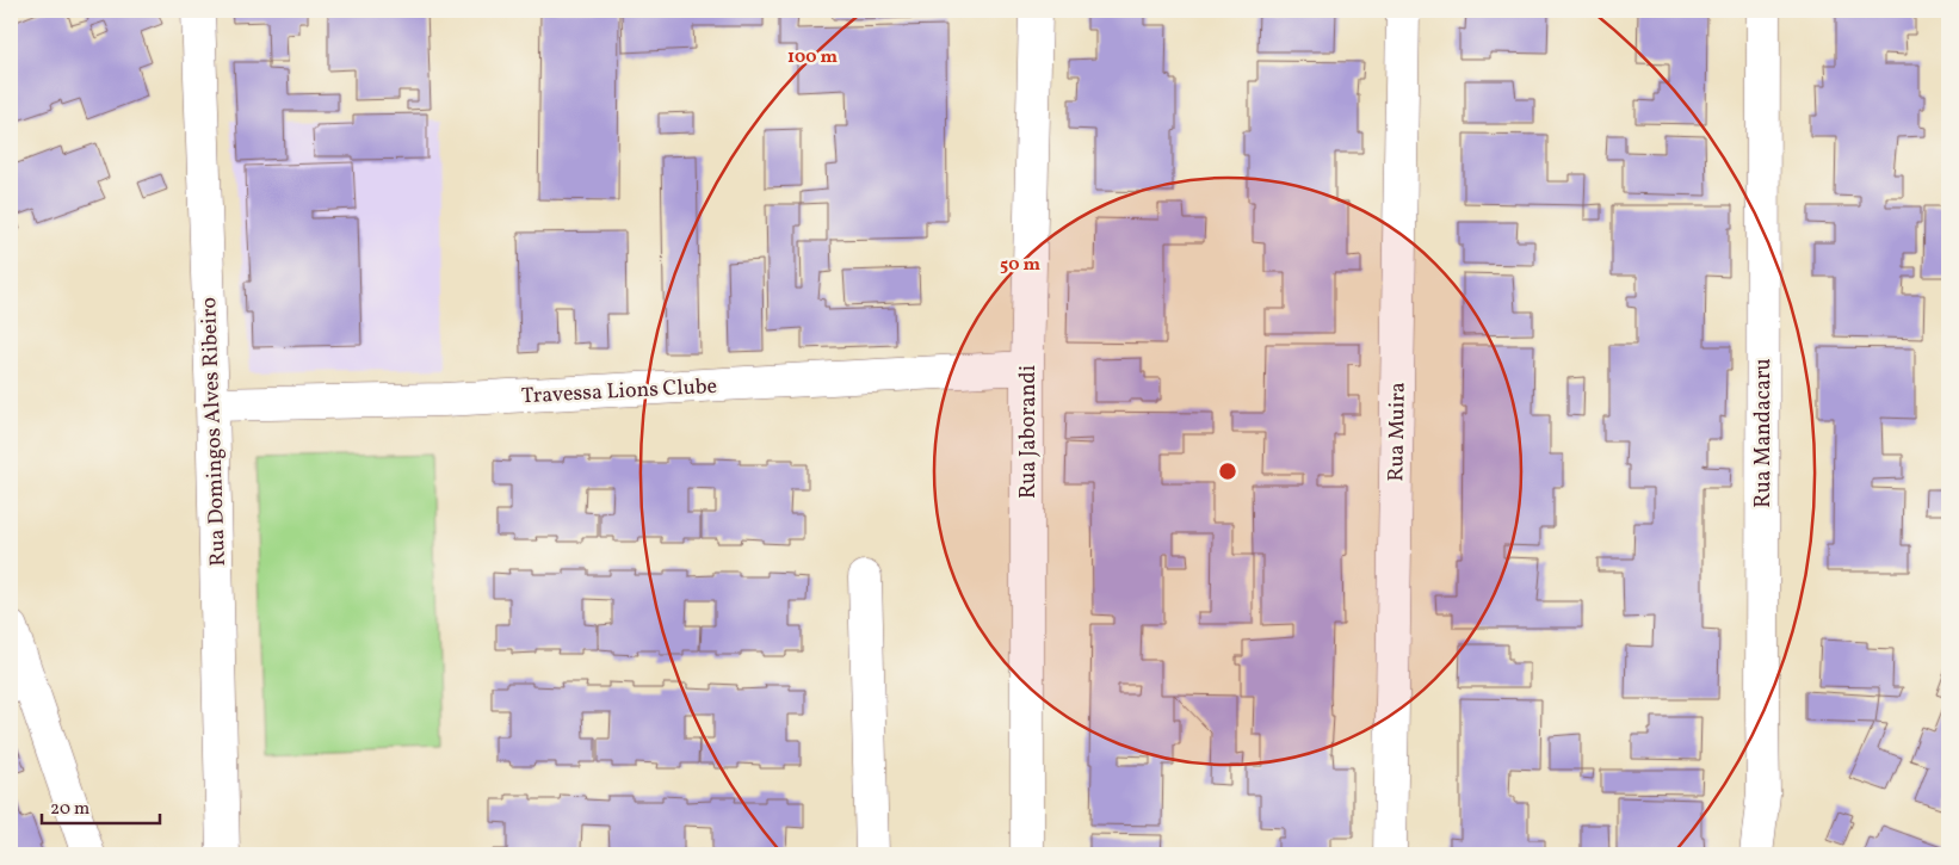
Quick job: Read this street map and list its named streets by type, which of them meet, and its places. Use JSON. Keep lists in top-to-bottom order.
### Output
{
  "streets": {
    "street": [
      "Travessa Lions Clube",
      "Rua Domingos Alves Ribeiro",
      "Rua Jaborandi",
      "Rua Muira",
      "Rua Mandacaru"
    ]
  },
  "crossings": [
    ["Travessa Lions Clube", "Rua Domingos Alves Ribeiro"],
    ["Travessa Lions Clube", "Rua Jaborandi"]
  ],
  "scale_bar": "20 m",
  "rings": ["100 m", "50 m"]
}
